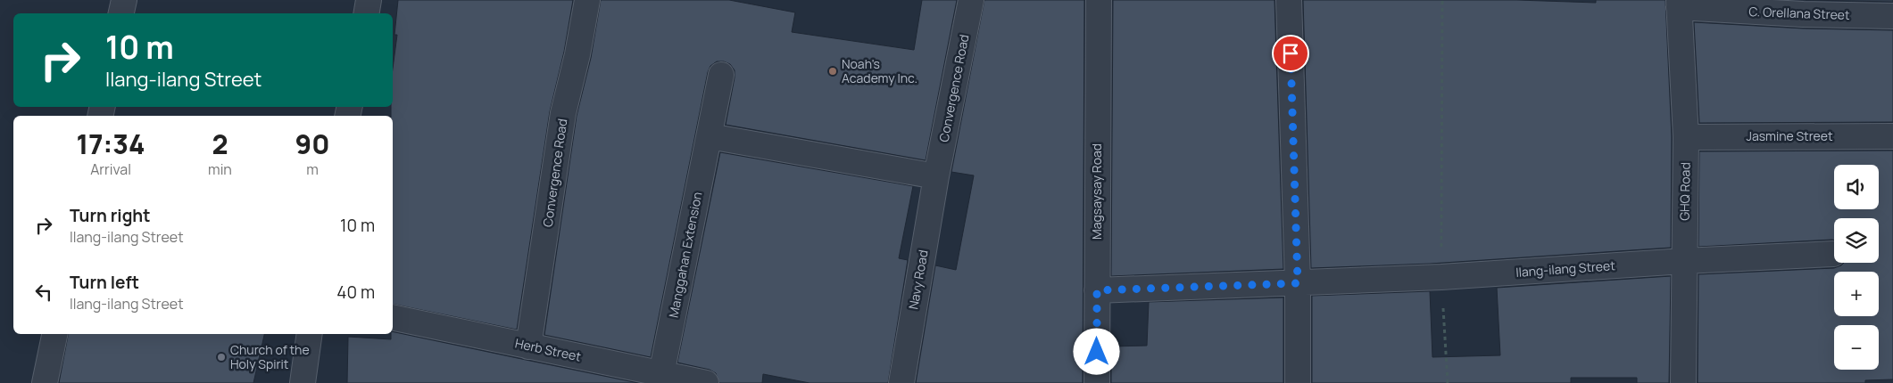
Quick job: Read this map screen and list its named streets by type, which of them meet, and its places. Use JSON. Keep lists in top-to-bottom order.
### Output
{
  "streets": {
    "street": [
      "C. Orellana Street",
      "Convergence Road",
      "Jasmine Street",
      "Magsaysay Road",
      "GHQ Road",
      "Manggahan Extension",
      "Ilang-ilang Street",
      "Navy Road",
      "Herb Street"
    ]
  },
  "crossings": [
    ["C. Orellana Street", "GHQ Road"],
    ["Convergence Road", "Navy Road"],
    ["Convergence Road", "Herb Street"],
    ["Jasmine Street", "GHQ Road"],
    ["Magsaysay Road", "Ilang-ilang Street"],
    ["GHQ Road", "Ilang-ilang Street"],
    ["Manggahan Extension", "Herb Street"]
  ],
  "places": ["Noah's Academy Inc.", "Church of the Holy Spirit"],
  "page": {
    "turn": ["10 m", "Ilang-ilang Street"],
    "eta": [
      "17:34",
      "Arrival",
      "2",
      "min",
      "90",
      "m"
    ],
    "map_buttons": ["+", "−"],
    "list": [
      {
        "name": "Turn right",
        "note": "Ilang-ilang Street",
        "value": "10 m"
      },
      {
        "name": "Turn left",
        "note": "Ilang-ilang Street",
        "value": "40 m"
      }
    ]
  }
}
